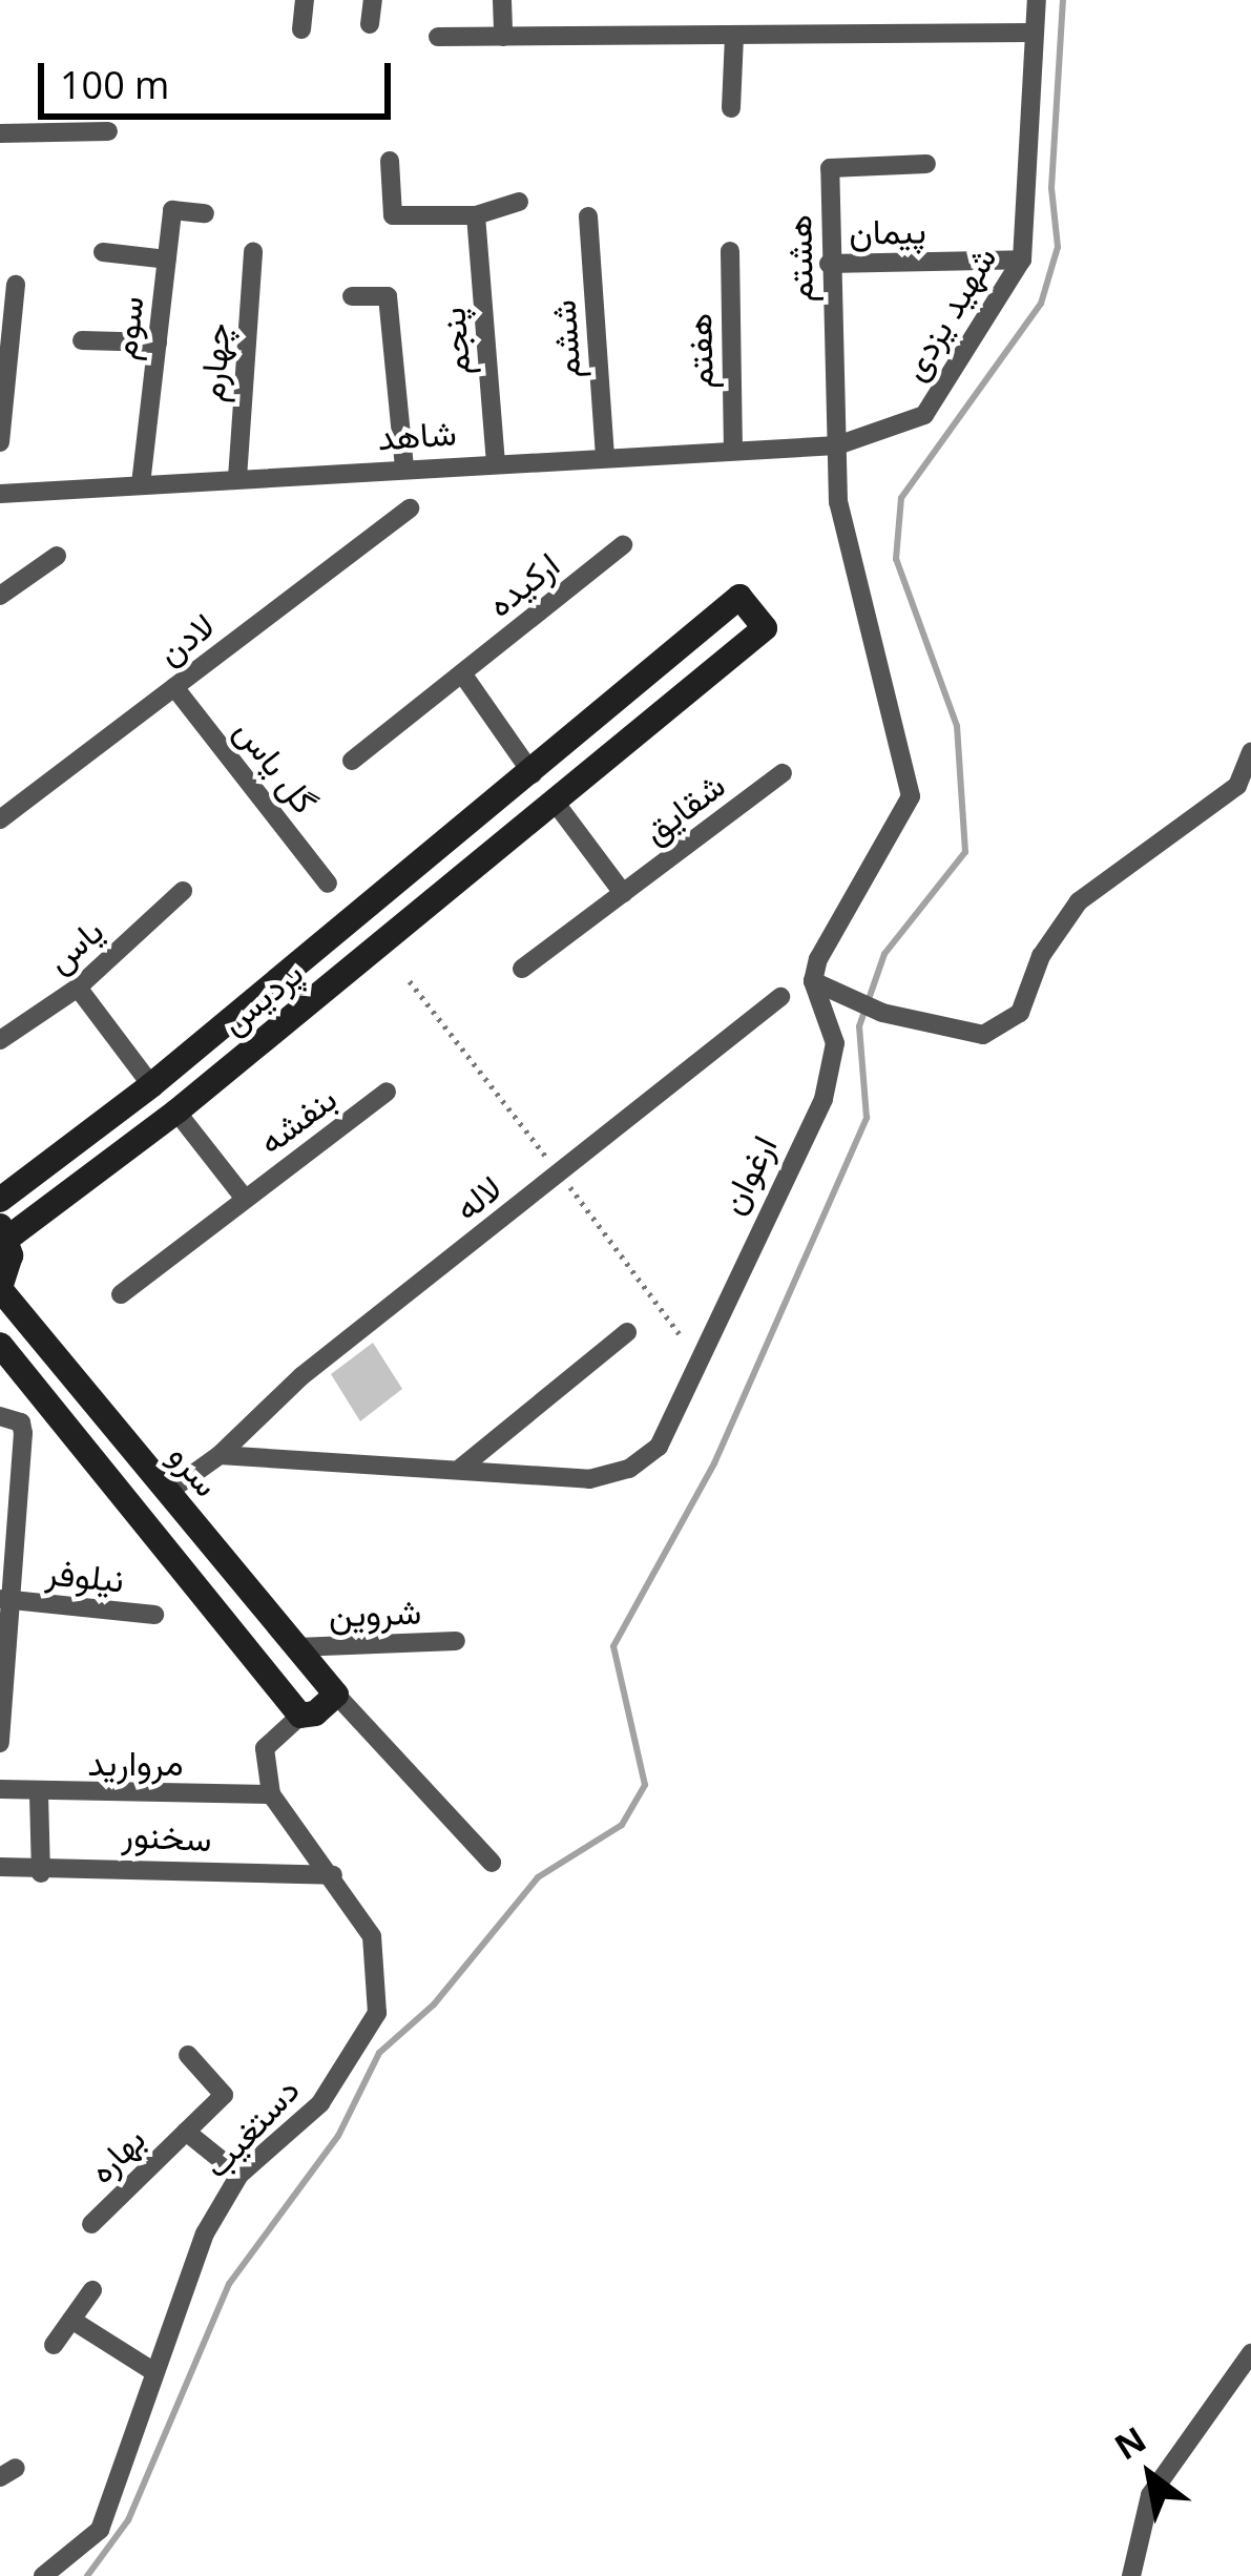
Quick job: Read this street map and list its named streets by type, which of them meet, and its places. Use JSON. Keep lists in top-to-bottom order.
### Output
{
  "streets": {
    "street": [
      "پیمان",
      "هشتم",
      "شهید یزدی",
      "سوم",
      "ششم",
      "پنجم",
      "هفتم",
      "چهارم",
      "شاهد",
      "ارکیده",
      "لادن",
      "گل یاس",
      "شقایق",
      "یاس",
      "پردیس",
      "بنفشه",
      "ارغوان",
      "لاله",
      "سرو",
      "نیلوفر",
      "شروین",
      "مروارید",
      "سخنور",
      "دستغیب",
      "بهاره"
    ]
  },
  "crossings": [
    ["پیمان", "هشتم"],
    ["پیمان", "شهید یزدی"],
    ["هشتم", "شهید یزدی"],
    ["هشتم", "شاهد"],
    ["شهید یزدی", "شاهد"],
    ["سوم", "شاهد"],
    ["ششم", "شاهد"],
    ["پنجم", "شاهد"],
    ["هفتم", "شاهد"],
    ["چهارم", "شاهد"],
    ["لادن", "گل یاس"],
    ["پردیس", "بنفشه"],
    ["ارغوان", "لاله"],
    ["سرو", "شروین"],
    ["مروارید", "دستغیب"],
    ["سخنور", "دستغیب"],
    ["دستغیب", "بهاره"]
  ],
  "scale_bar": "100 m",
  "north": "top left"
}
